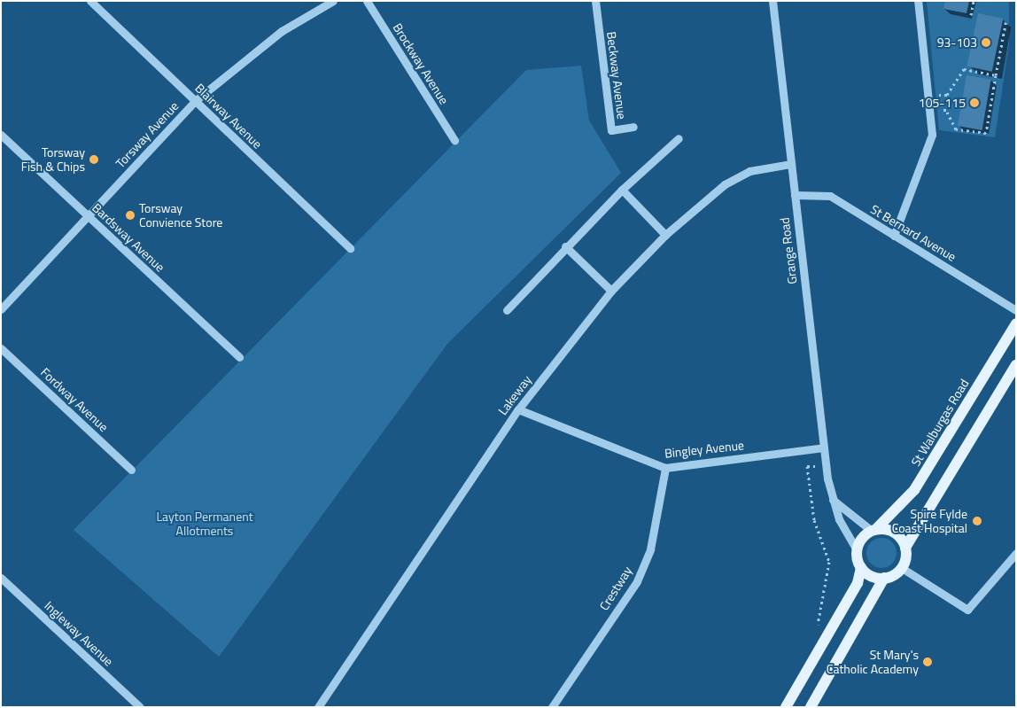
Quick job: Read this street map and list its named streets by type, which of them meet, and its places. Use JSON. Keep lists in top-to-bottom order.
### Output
{
  "streets": {
    "main road": ["St Walburgas Road"],
    "street": [
      "Brockway Avenue",
      "Beckway Avenue",
      "Blairway Avenue",
      "Torsway Avenue",
      "St Bernard Avenue",
      "Bardsway Avenue",
      "Grange Road",
      "Lakeway",
      "Fordway Avenue",
      "Bingley Avenue",
      "Crestway",
      "Ingleway Avenue"
    ]
  },
  "crossings": [
    ["Blairway Avenue", "Torsway Avenue"],
    ["Torsway Avenue", "Bardsway Avenue"],
    ["St Bernard Avenue", "Grange Road"],
    ["Grange Road", "Lakeway"],
    ["Grange Road", "St Walburgas Road"],
    ["Grange Road", "Bingley Avenue"],
    ["Lakeway", "Bingley Avenue"],
    ["Bingley Avenue", "Crestway"]
  ],
  "parks": ["Layton Permanent Allotments"],
  "places": [
    "93-103",
    "105-115",
    "Torsway Fish & Chips",
    "Torsway Convience Store",
    "Spire Fylde Coast Hospital",
    "St Mary's Catholic Academy"
  ]
}
